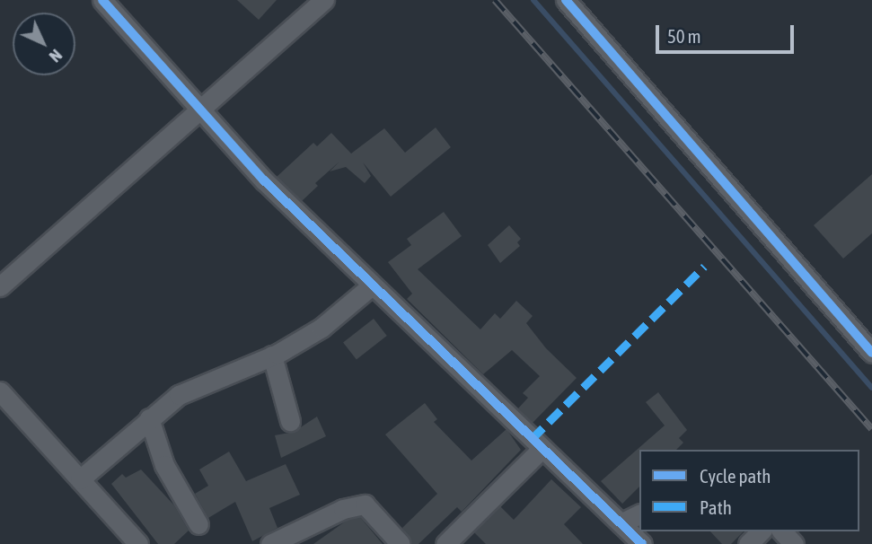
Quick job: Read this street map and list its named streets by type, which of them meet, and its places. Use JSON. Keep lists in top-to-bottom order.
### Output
{
  "legend": ["Cycle path", "Path"],
  "scale_bar": "50 m",
  "north": "bottom right"
}
